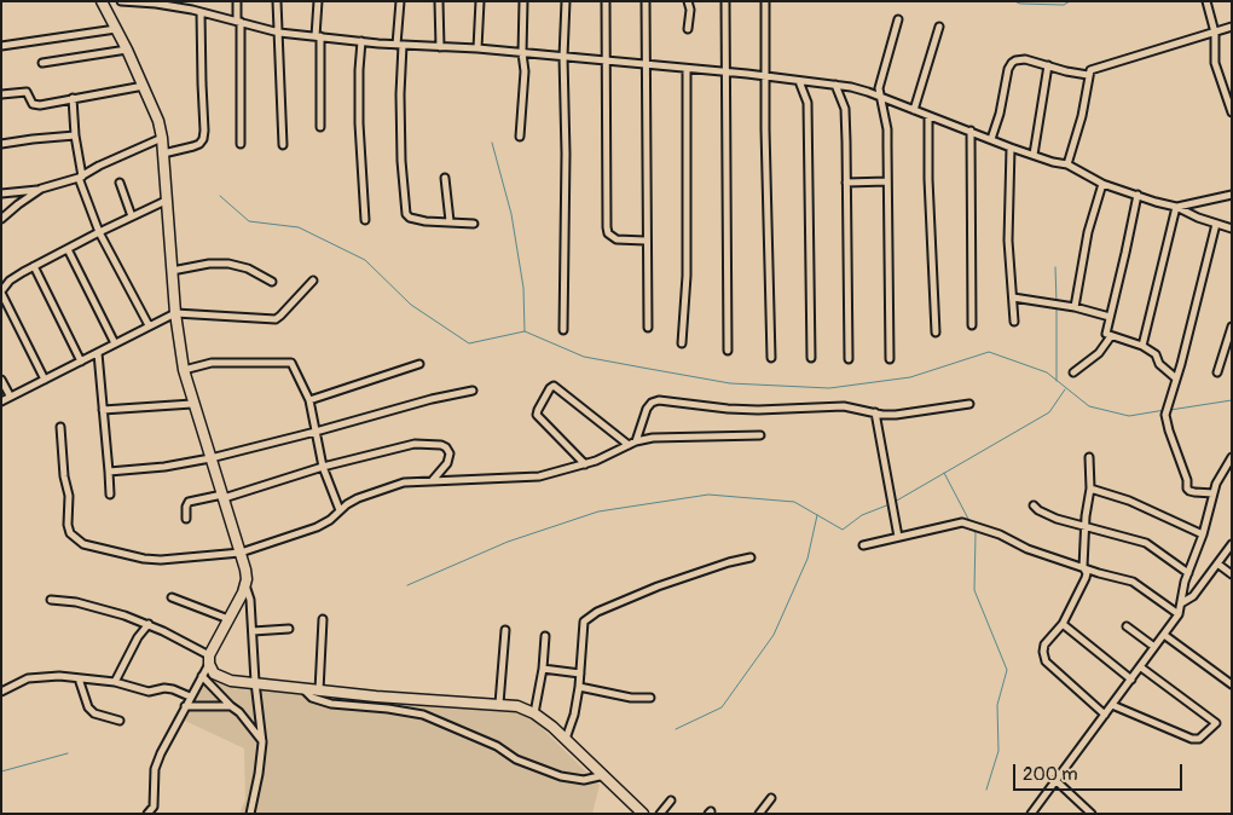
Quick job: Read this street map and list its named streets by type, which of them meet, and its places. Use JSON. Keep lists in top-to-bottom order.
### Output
{
  "scale_bar": "200 m"
}
